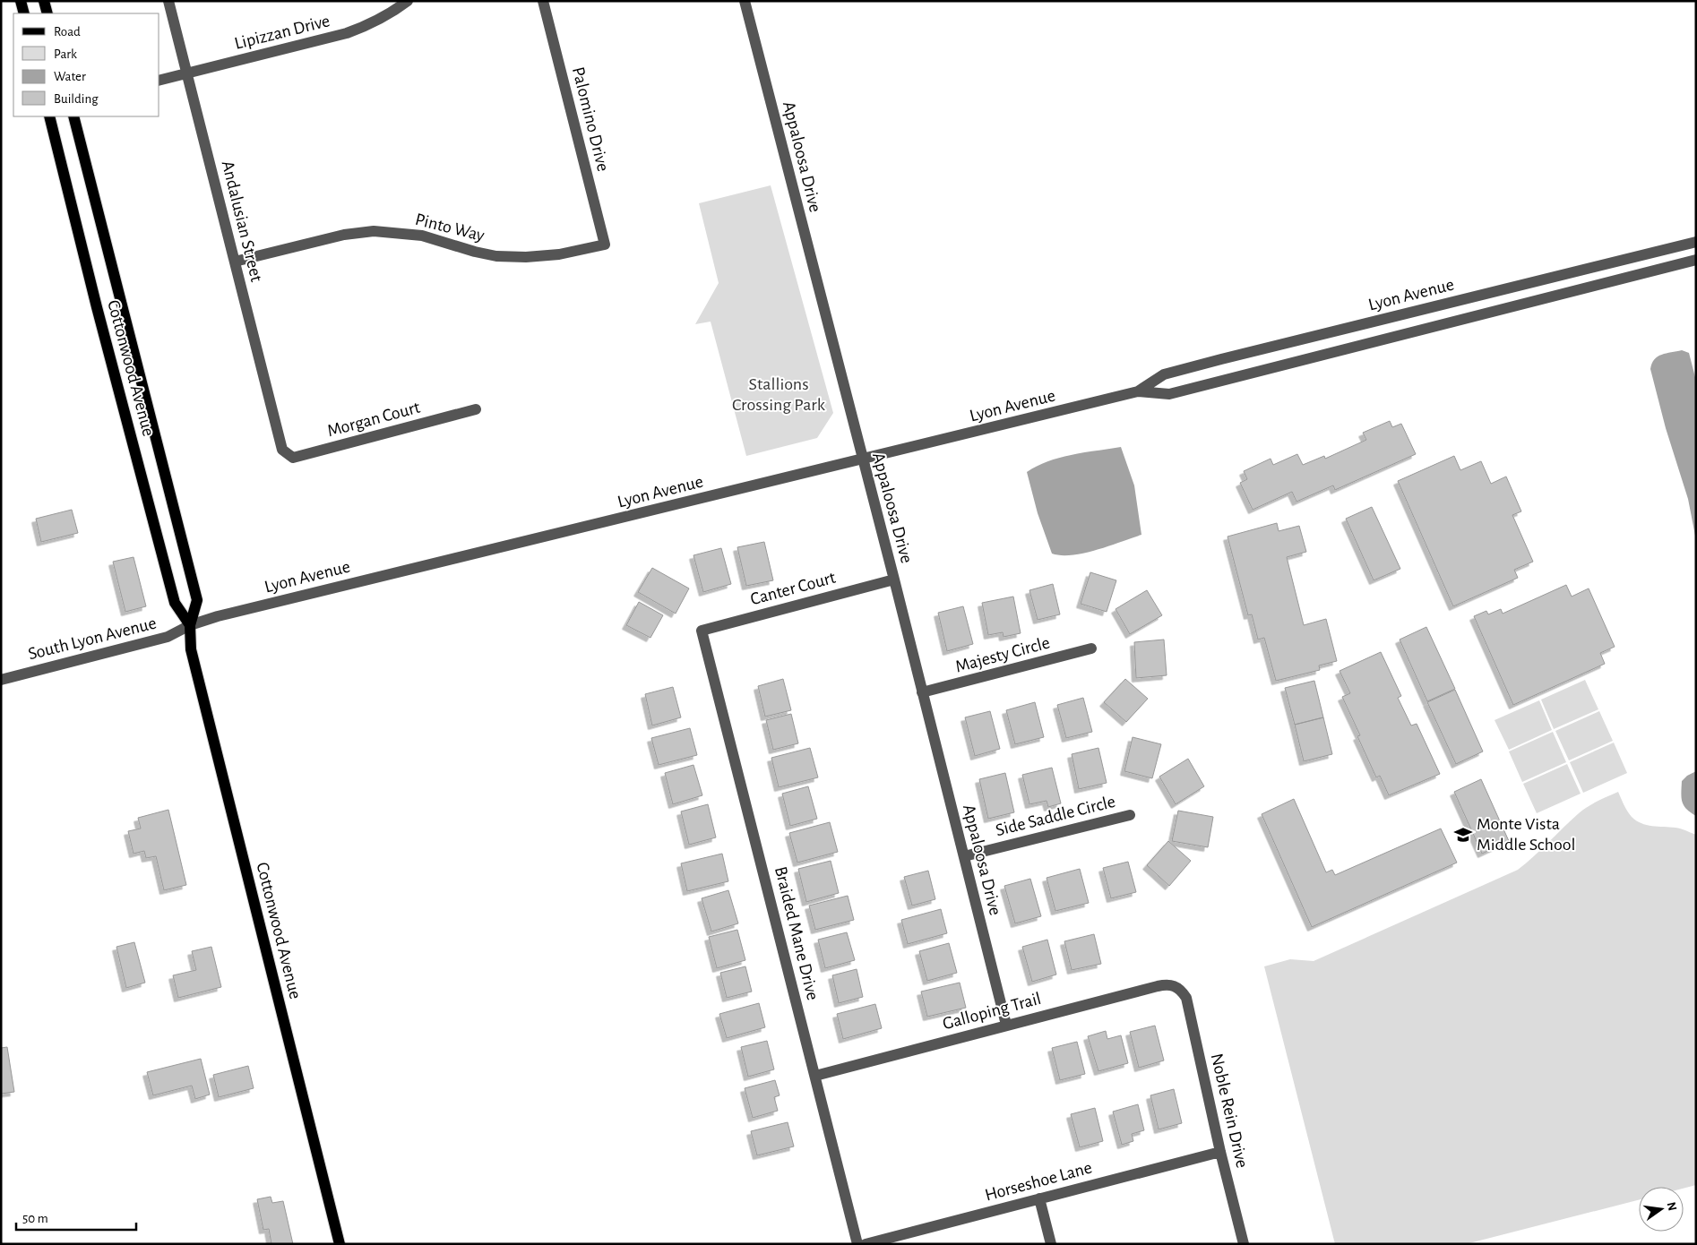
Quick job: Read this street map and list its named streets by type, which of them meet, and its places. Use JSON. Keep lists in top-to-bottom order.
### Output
{
  "streets": {
    "main road": ["Cottonwood Avenue"],
    "street": [
      "Lipizzan Drive",
      "Palomino Drive",
      "Appaloosa Drive",
      "Andalusian Street",
      "Pinto Way",
      "Lyon Avenue",
      "Morgan Court",
      "Canter Court",
      "South Lyon Avenue",
      "Majesty Circle",
      "Side Saddle Circle",
      "Braided Mane Drive",
      "Galloping Trail",
      "Noble Rein Drive",
      "Horseshoe Lane"
    ]
  },
  "crossings": [
    ["Lipizzan Drive", "Andalusian Street"],
    ["Palomino Drive", "Pinto Way"],
    ["Appaloosa Drive", "Lyon Avenue"],
    ["Appaloosa Drive", "Canter Court"],
    ["Appaloosa Drive", "Majesty Circle"],
    ["Appaloosa Drive", "Side Saddle Circle"],
    ["Appaloosa Drive", "Galloping Trail"],
    ["Andalusian Street", "Pinto Way"],
    ["Andalusian Street", "Morgan Court"],
    ["Lyon Avenue", "Cottonwood Avenue"],
    ["Lyon Avenue", "South Lyon Avenue"],
    ["Cottonwood Avenue", "South Lyon Avenue"],
    ["Canter Court", "Braided Mane Drive"],
    ["Braided Mane Drive", "Galloping Trail"],
    ["Galloping Trail", "Noble Rein Drive"],
    ["Noble Rein Drive", "Horseshoe Lane"]
  ],
  "parks": ["Stallions Crossing Park"],
  "places": {
    "school or university": ["Monte Vista Middle School"]
  },
  "legend": [
    "Road",
    "Park",
    "Water",
    "Building"
  ],
  "scale_bar": "50 m",
  "north": "right"
}
